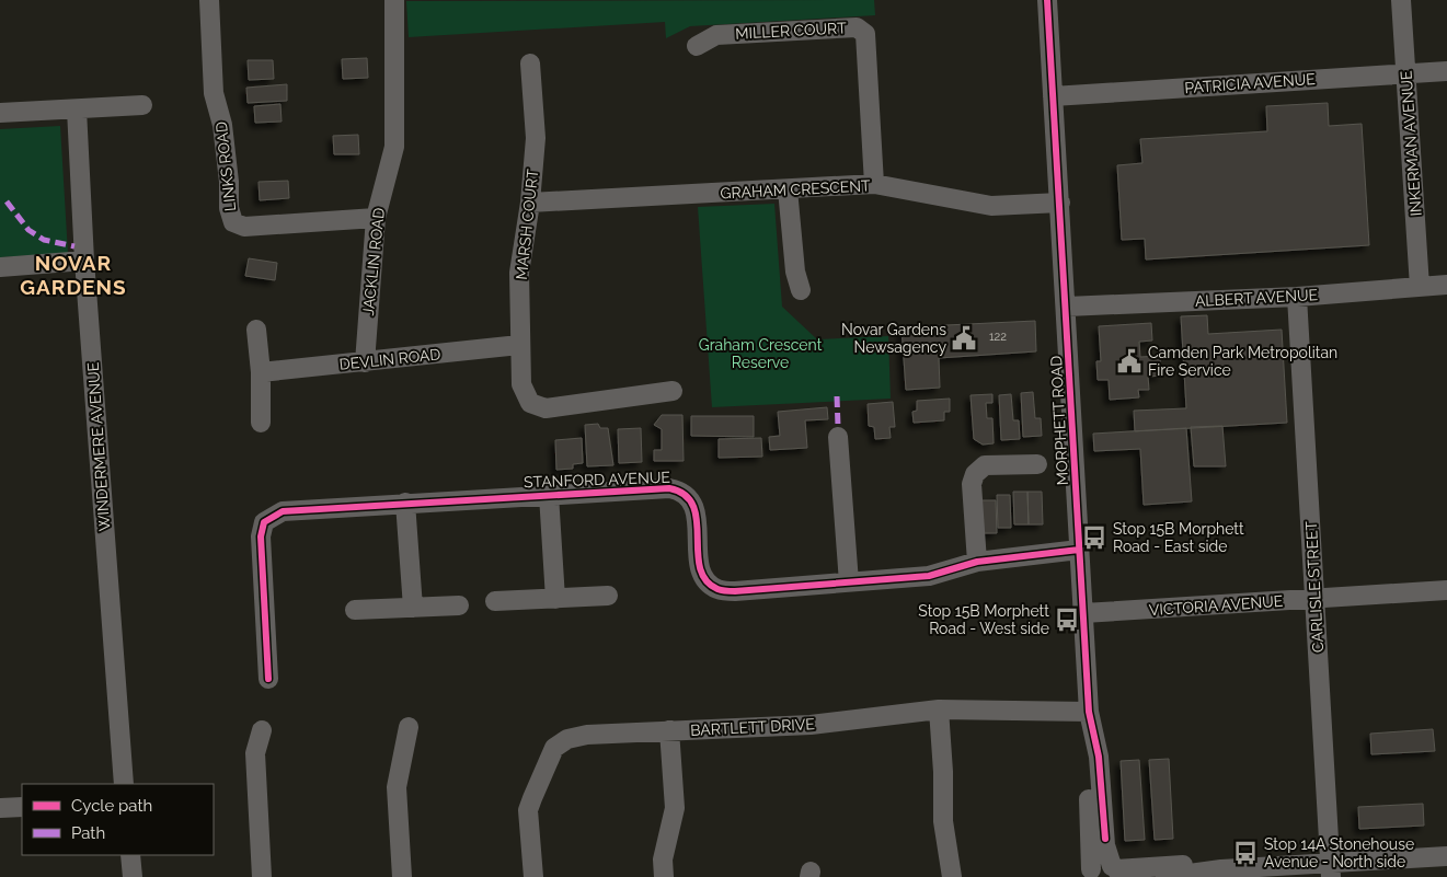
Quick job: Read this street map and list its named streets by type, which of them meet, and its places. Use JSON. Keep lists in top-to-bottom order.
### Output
{
  "streets": {
    "street": [
      "MILLER COURT",
      "PATRICIA AVENUE",
      "INKERMAN AVENUE",
      "LINKS ROAD",
      "GRAHAM CRESCENT",
      "MARSH COURT",
      "JACKLIN ROAD",
      "ALBERT AVENUE",
      "DEVLIN ROAD",
      "MORPHETT ROAD",
      "WINDERMERE AVENUE",
      "STANFORD AVENUE",
      "CARLISLE STREET",
      "VICTORIA AVENUE",
      "BARTLETT DRIVE"
    ]
  },
  "crossings": [
    ["MILLER COURT", "GRAHAM CRESCENT"],
    ["PATRICIA AVENUE", "INKERMAN AVENUE"],
    ["PATRICIA AVENUE", "MORPHETT ROAD"],
    ["INKERMAN AVENUE", "ALBERT AVENUE"],
    ["LINKS ROAD", "JACKLIN ROAD"],
    ["GRAHAM CRESCENT", "MARSH COURT"],
    ["GRAHAM CRESCENT", "MORPHETT ROAD"],
    ["MARSH COURT", "DEVLIN ROAD"],
    ["JACKLIN ROAD", "DEVLIN ROAD"],
    ["ALBERT AVENUE", "MORPHETT ROAD"],
    ["ALBERT AVENUE", "CARLISLE STREET"],
    ["MORPHETT ROAD", "STANFORD AVENUE"],
    ["MORPHETT ROAD", "VICTORIA AVENUE"],
    ["MORPHETT ROAD", "BARTLETT DRIVE"],
    ["CARLISLE STREET", "VICTORIA AVENUE"]
  ],
  "districts": ["NOVAR GARDENS"],
  "parks": ["Graham Crescent Reserve"],
  "places": {
    "public building": ["Novar Gardens Newsagency", "Camden Park Metropolitan Fire Service"],
    "bus stop": ["Stop 15B Morphett Road - East side", "Stop 15B Morphett Road - West side", "Stop 14A Stonehouse Avenue - North side"]
  },
  "house_numbers": ["122"],
  "legend": ["Cycle path", "Path"]
}
